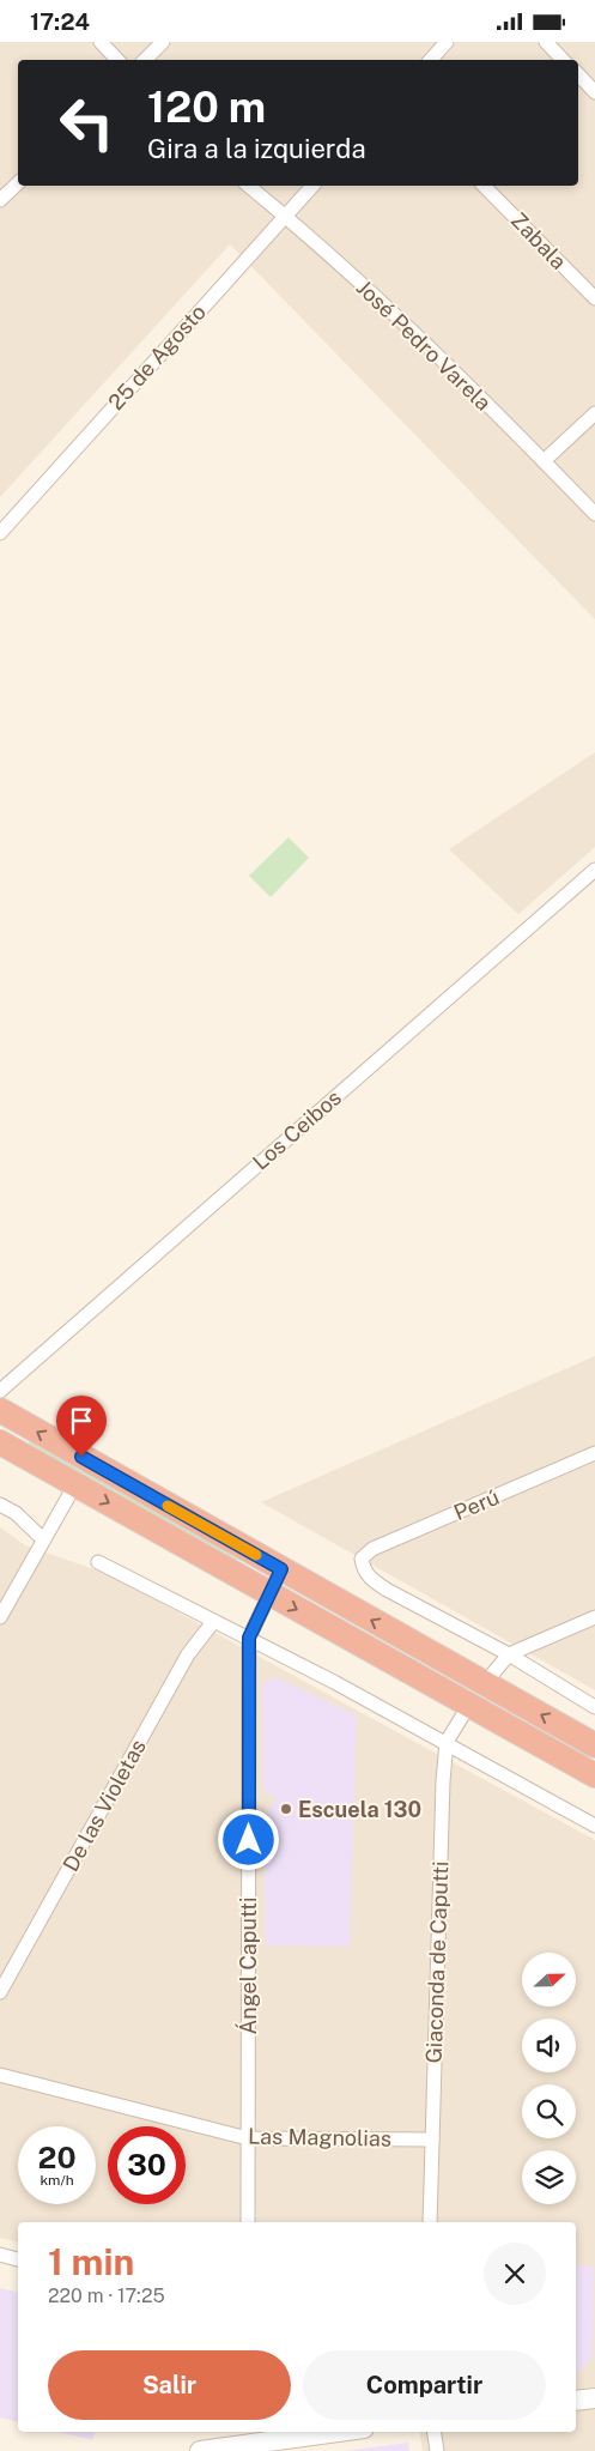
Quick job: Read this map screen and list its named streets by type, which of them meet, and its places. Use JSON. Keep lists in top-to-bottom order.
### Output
{
  "streets": {
    "street": [
      "Zabala",
      "José Pedro Varela",
      "25 de Agosto",
      "Los Ceibos",
      "Perú",
      "De las Violetas",
      "Giaconda de Caputti",
      "Ángel Caputti",
      "Las Magnolias"
    ]
  },
  "crossings": [
    ["José Pedro Varela", "25 de Agosto"],
    ["Giaconda de Caputti", "Las Magnolias"],
    ["Ángel Caputti", "Las Magnolias"]
  ],
  "places": ["Escuela 130"],
  "north": "right",
  "page": {
    "status": "17:24",
    "turn": ["120 m", "Gira a la izquierda"],
    "speed": "20 km/h",
    "limit": "30",
    "heading": ["1 min", "220 m · 17:25"],
    "buttons": ["Salir", "Compartir"]
  }
}
